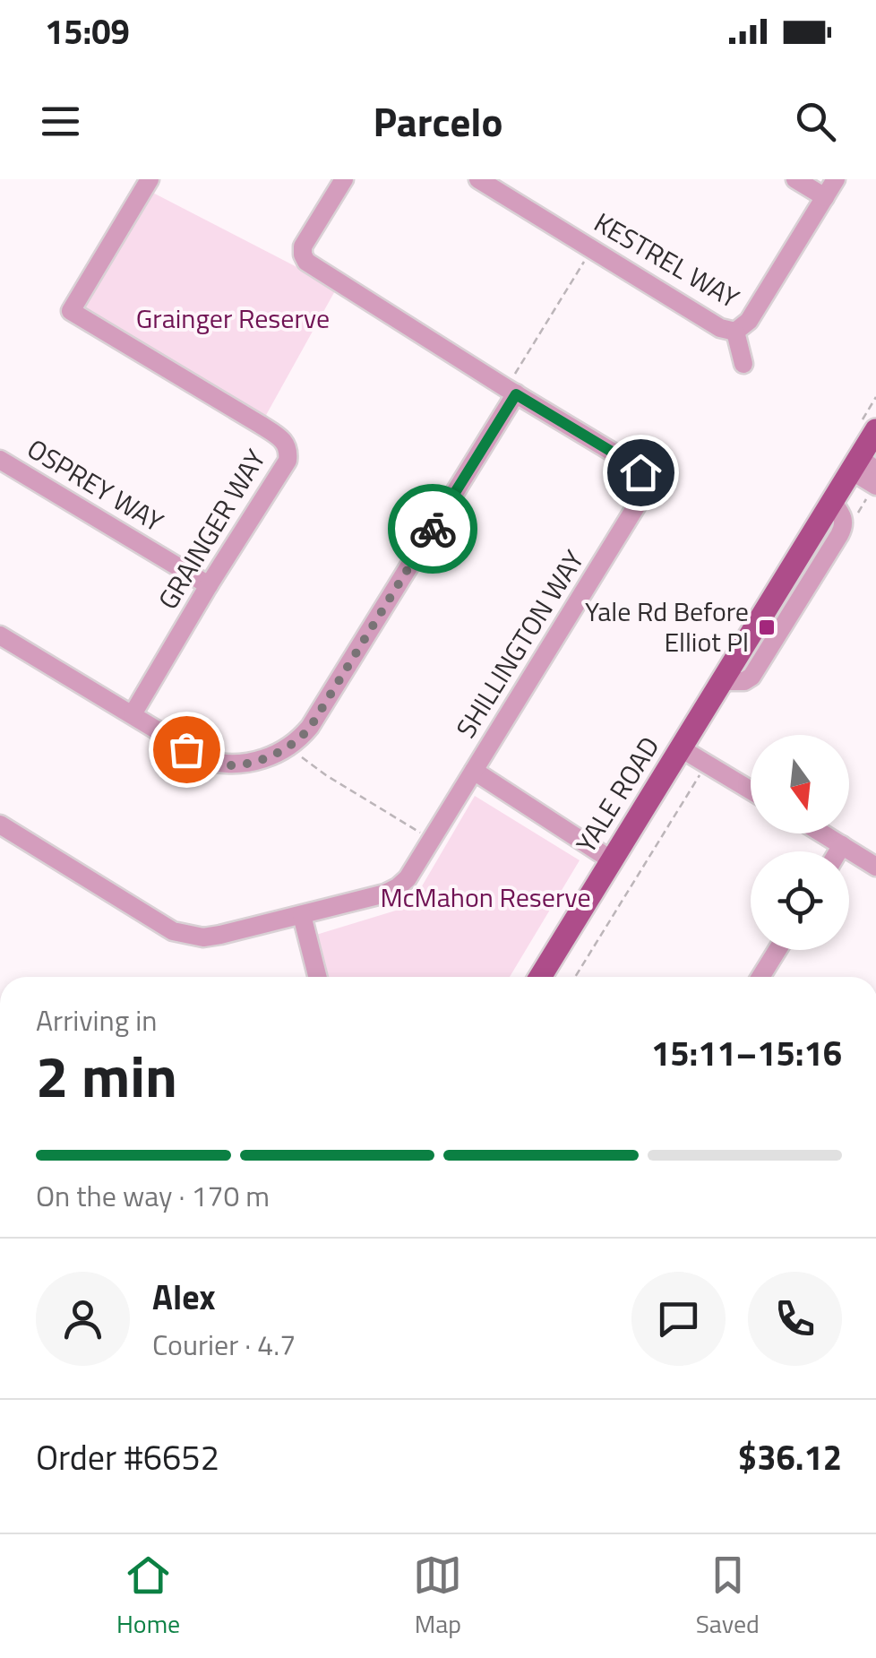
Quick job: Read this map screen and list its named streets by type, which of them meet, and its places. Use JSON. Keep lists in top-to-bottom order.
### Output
{
  "streets": {
    "main road": ["YALE ROAD"],
    "street": [
      "KESTREL WAY",
      "OSPREY WAY",
      "GRAINGER WAY",
      "SHILLINGTON WAY"
    ]
  },
  "crossings": [
    ["OSPREY WAY", "GRAINGER WAY"]
  ],
  "parks": ["Grainger Reserve", "McMahon Reserve"],
  "places": {
    "transit": ["Yale Rd Before Elliot Pl"]
  },
  "north": "bottom",
  "page": {
    "status": "15:09",
    "header": "Parcelo",
    "heading": ["2 min", "Arriving in", "15:11–15:16"],
    "panel": [
      "Alex",
      "Courier · 4.7",
      "Order #6652",
      "$36.12"
    ],
    "bar": "On the way · 170 m",
    "tabs": ["Home", "Map", "Saved"]
  }
}
